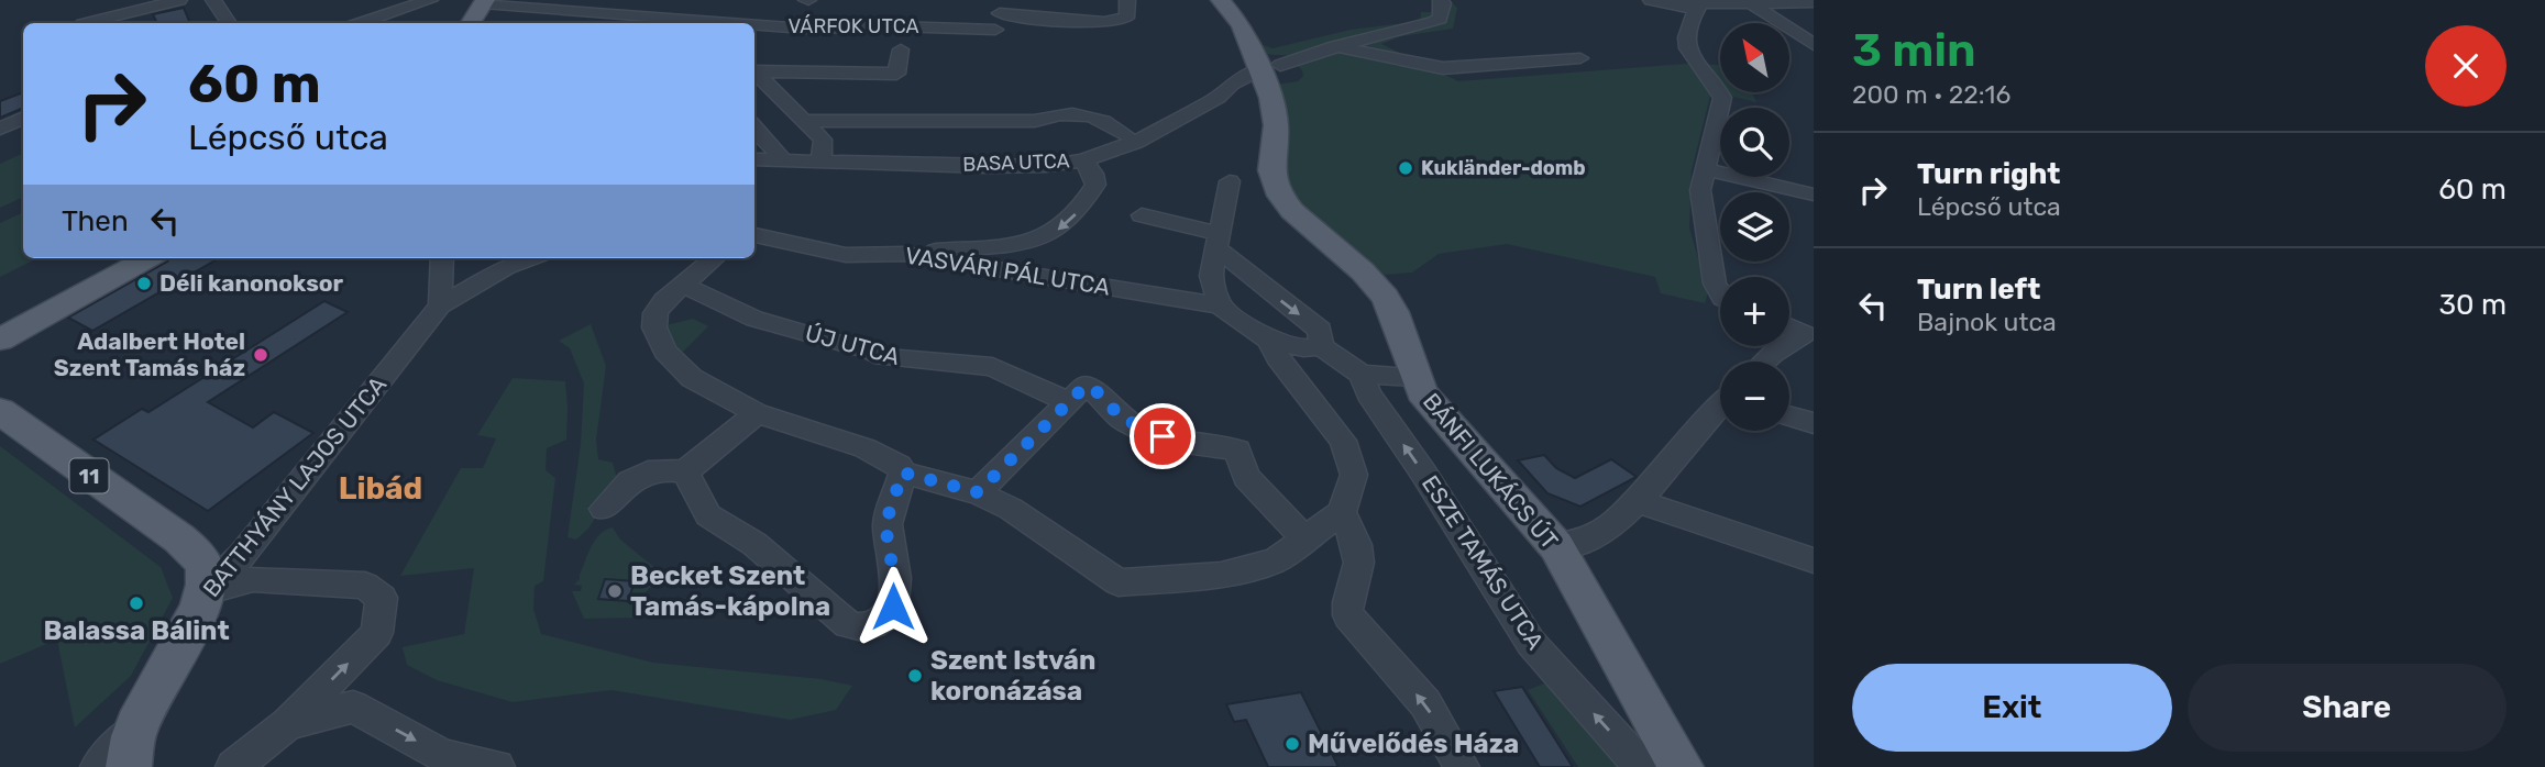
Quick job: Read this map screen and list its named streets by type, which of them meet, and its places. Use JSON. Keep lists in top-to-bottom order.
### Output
{
  "streets": {
    "main road": ["BÁNFI LUKÁCS ÚT", "11", "BATTHYÁNY LAJOS UTCA"],
    "street": [
      "VÁRFOK UTCA",
      "BASA UTCA",
      "VASVÁRI PÁL UTCA",
      "ÚJ UTCA",
      "ESZE TAMÁS UTCA"
    ]
  },
  "crossings": [
    ["BASA UTCA", "BÁNFI LUKÁCS ÚT"],
    ["11", "BATTHYÁNY LAJOS UTCA"]
  ],
  "districts": ["Libád"],
  "places": [
    "Kukländer-domb",
    "Déli kanonoksor",
    "Adalbert Hotel Szent Tamás ház",
    "Becket Szent Tamás-kápolna",
    "Balassa Bálint",
    "Szent István koronázása",
    "Művelődés Háza"
  ],
  "north": "top left",
  "page": {
    "heading": ["3 min", "200 m · 22:16"],
    "map_buttons": ["+", "−"],
    "turn": ["60 m", "Lépcső utca"],
    "list": [
      {
        "name": "Turn right",
        "note": "Lépcső utca",
        "value": "60 m"
      },
      {
        "name": "Turn left",
        "note": "Bajnok utca",
        "value": "30 m"
      }
    ],
    "then": "Then",
    "buttons": ["Exit", "Share"]
  }
}
